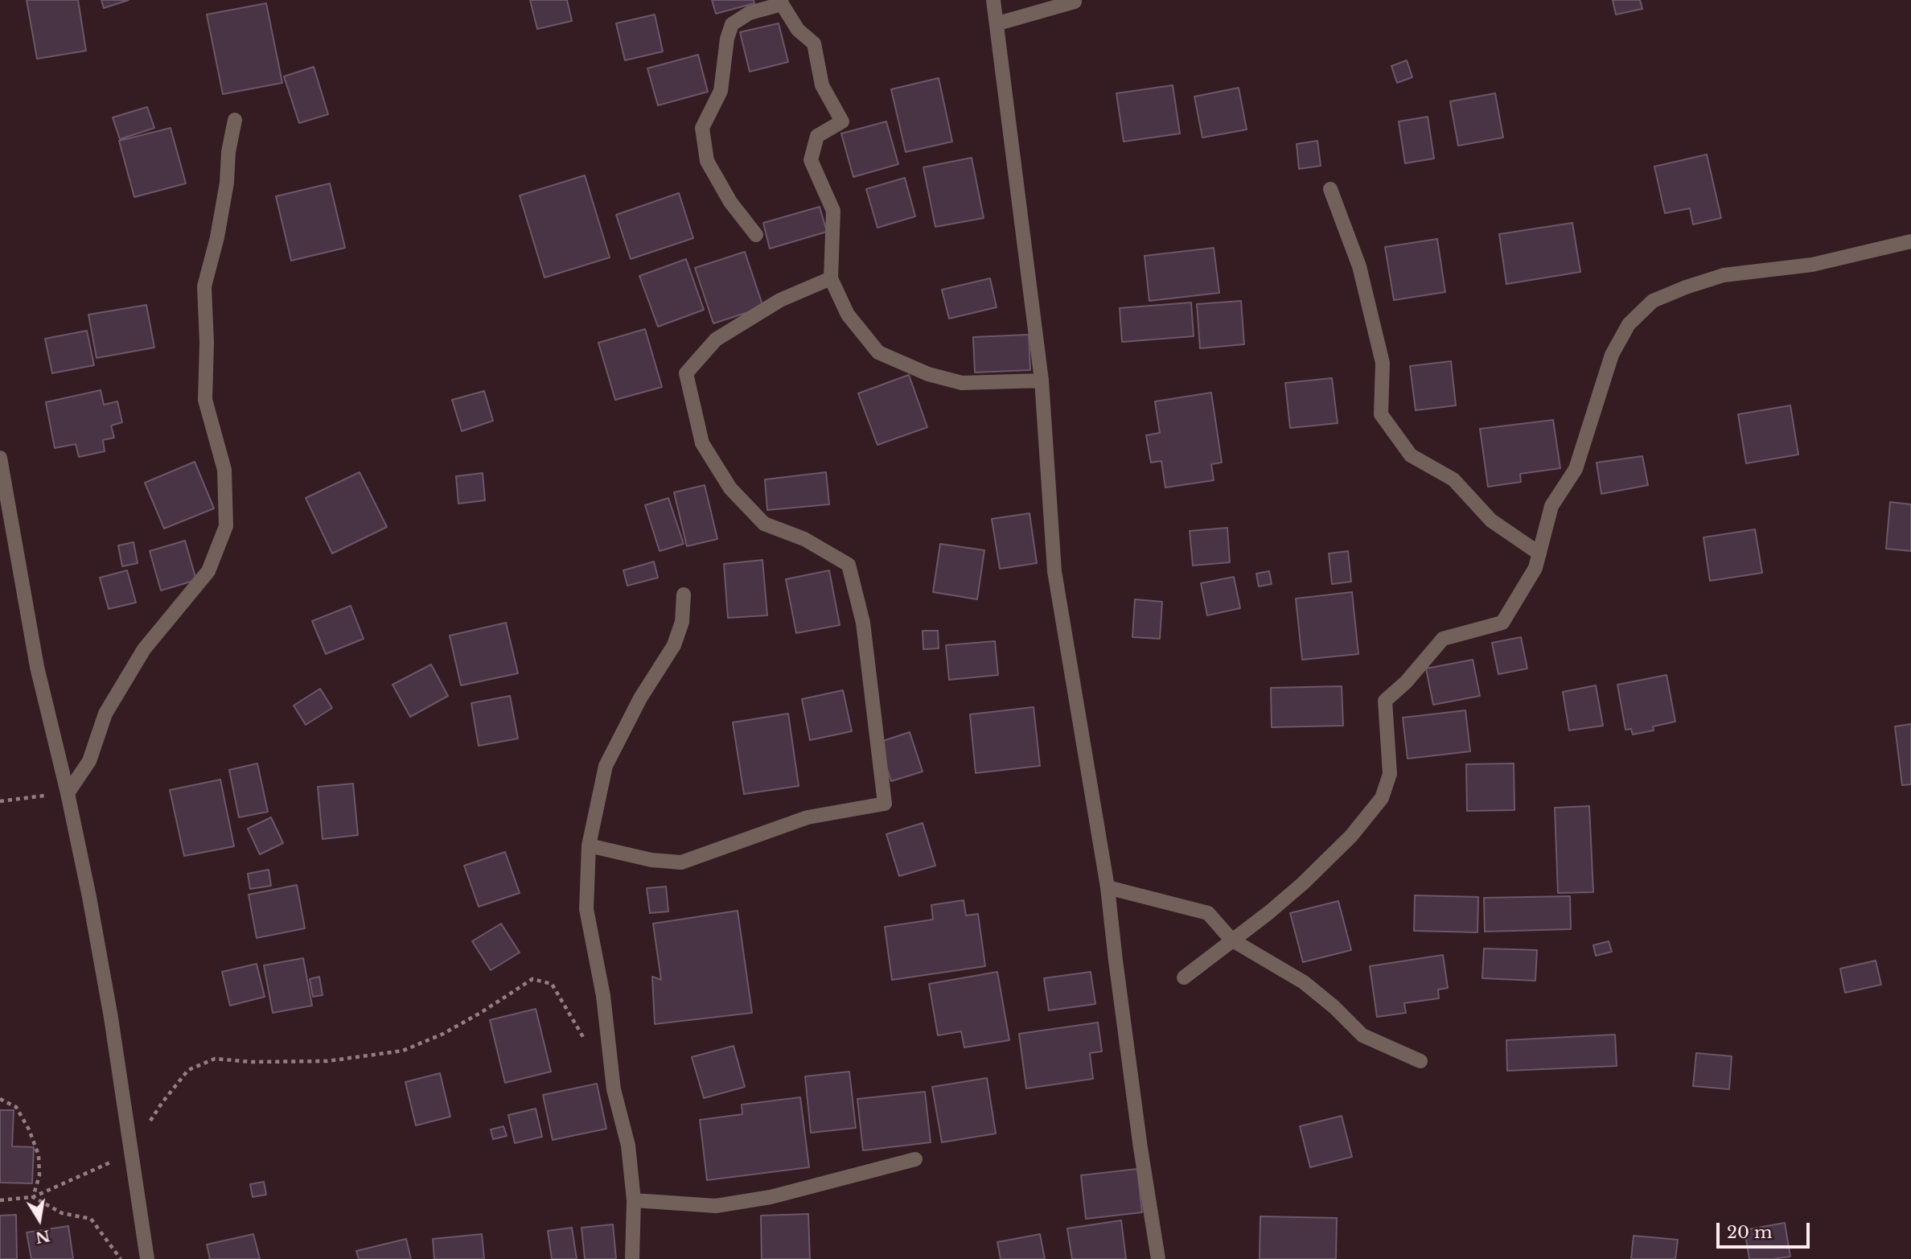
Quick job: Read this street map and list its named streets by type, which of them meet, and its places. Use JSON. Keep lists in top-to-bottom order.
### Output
{
  "scale_bar": "20 m",
  "north": "bottom"
}
